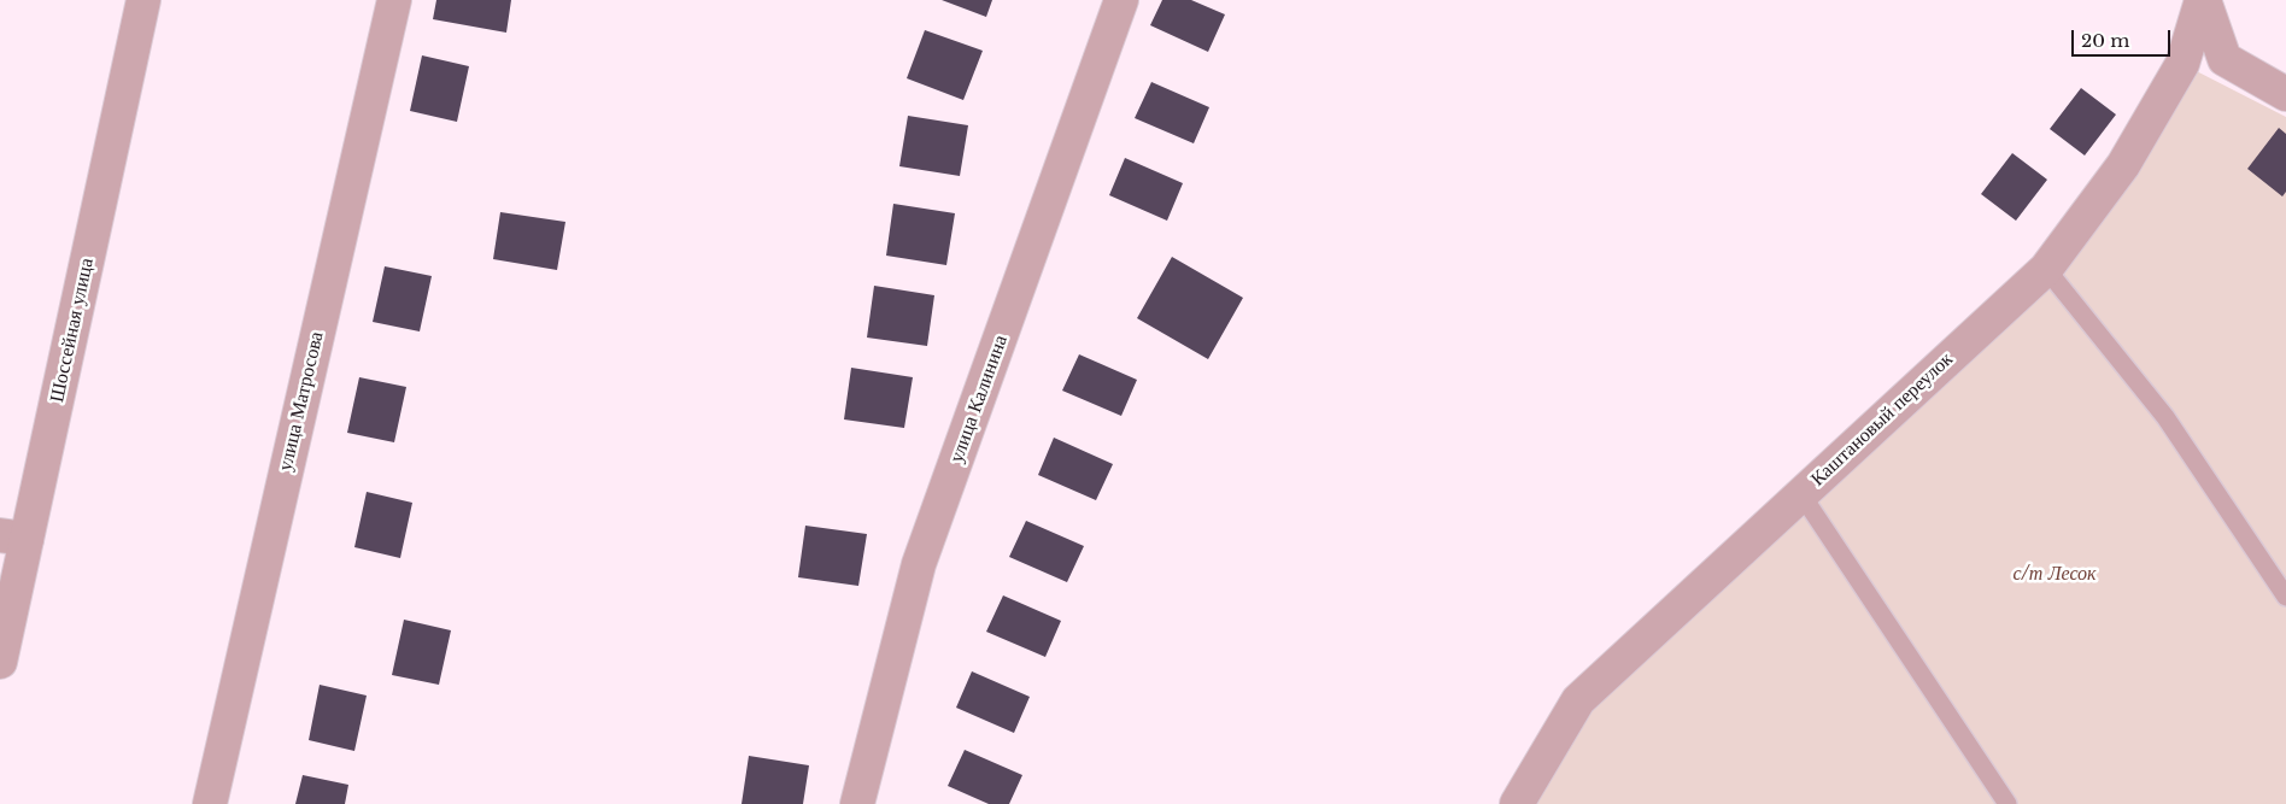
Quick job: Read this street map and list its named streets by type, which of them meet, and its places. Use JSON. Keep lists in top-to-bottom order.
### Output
{
  "streets": {
    "street": [
      "Шоссейная улица",
      "улица Калинина",
      "улица Матросова",
      "Каштановый переулок"
    ]
  },
  "parks": ["с/т Лесок"],
  "scale_bar": "20 m"
}
